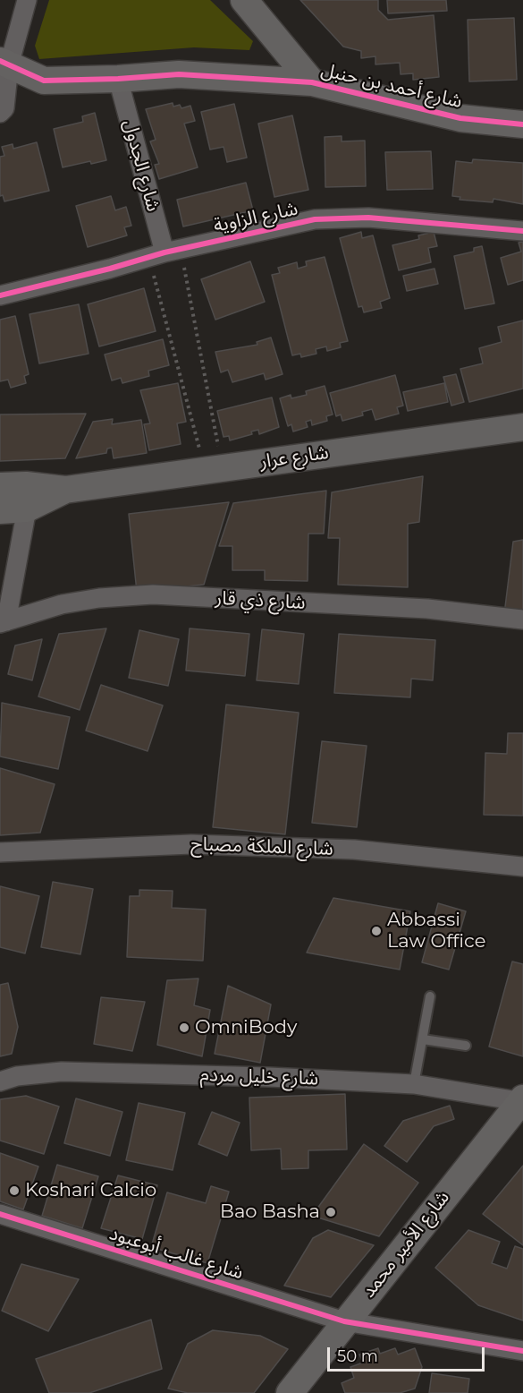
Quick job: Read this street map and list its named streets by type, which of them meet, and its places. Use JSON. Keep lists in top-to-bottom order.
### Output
{
  "streets": {
    "street": [
      "شارع أحمد بن حنبل",
      "شارع الجدول",
      "شارع الزاوية",
      "شارع عرار",
      "شارع ذي قار",
      "شارع الملكة مصباح",
      "شارع خليل مردم",
      "شارع الأمير محمد",
      "شارع غالب أبوعبود"
    ]
  },
  "crossings": [
    ["شارع أحمد بن حنبل", "شارع الجدول"],
    ["شارع الجدول", "شارع الزاوية"],
    ["شارع خليل مردم", "شارع الأمير محمد"],
    ["شارع الأمير محمد", "شارع غالب أبوعبود"]
  ],
  "places": [
    "Abbassi Law Office",
    "OmniBody",
    "Koshari Calcio",
    "Bao Basha"
  ],
  "scale_bar": "50 m"
}
